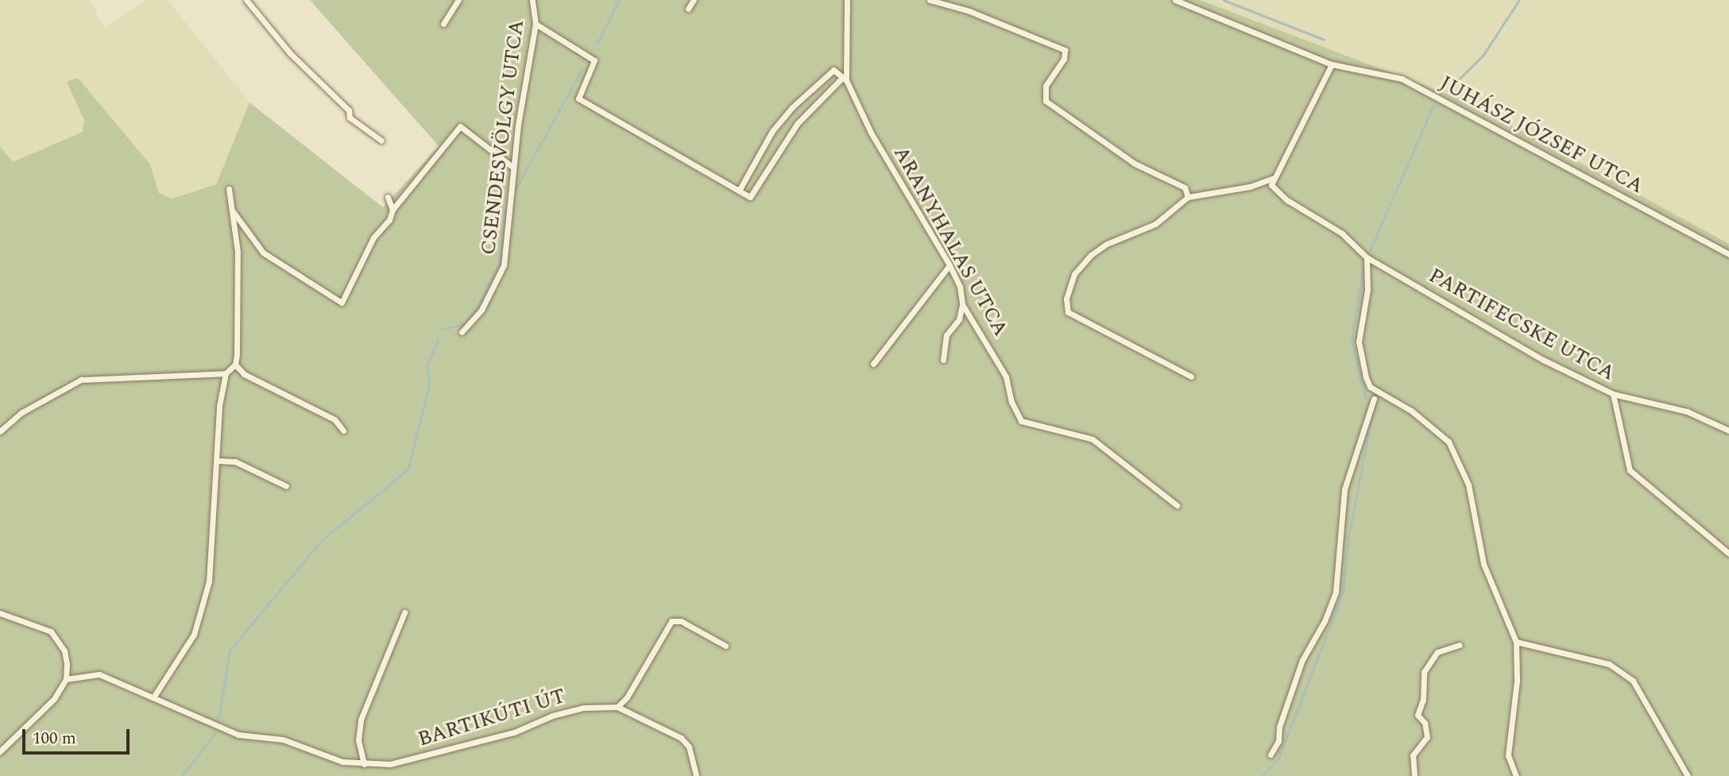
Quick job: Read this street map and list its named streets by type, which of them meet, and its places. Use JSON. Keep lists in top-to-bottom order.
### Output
{
  "streets": {
    "street": [
      "JUHÁSZ JÓZSEF UTCA",
      "CSENDESVÖLGY UTCA",
      "ARANYHALAS UTCA",
      "PARTIFECSKE UTCA",
      "BARTIKÚTI ÚT"
    ]
  },
  "scale_bar": "100 m"
}
